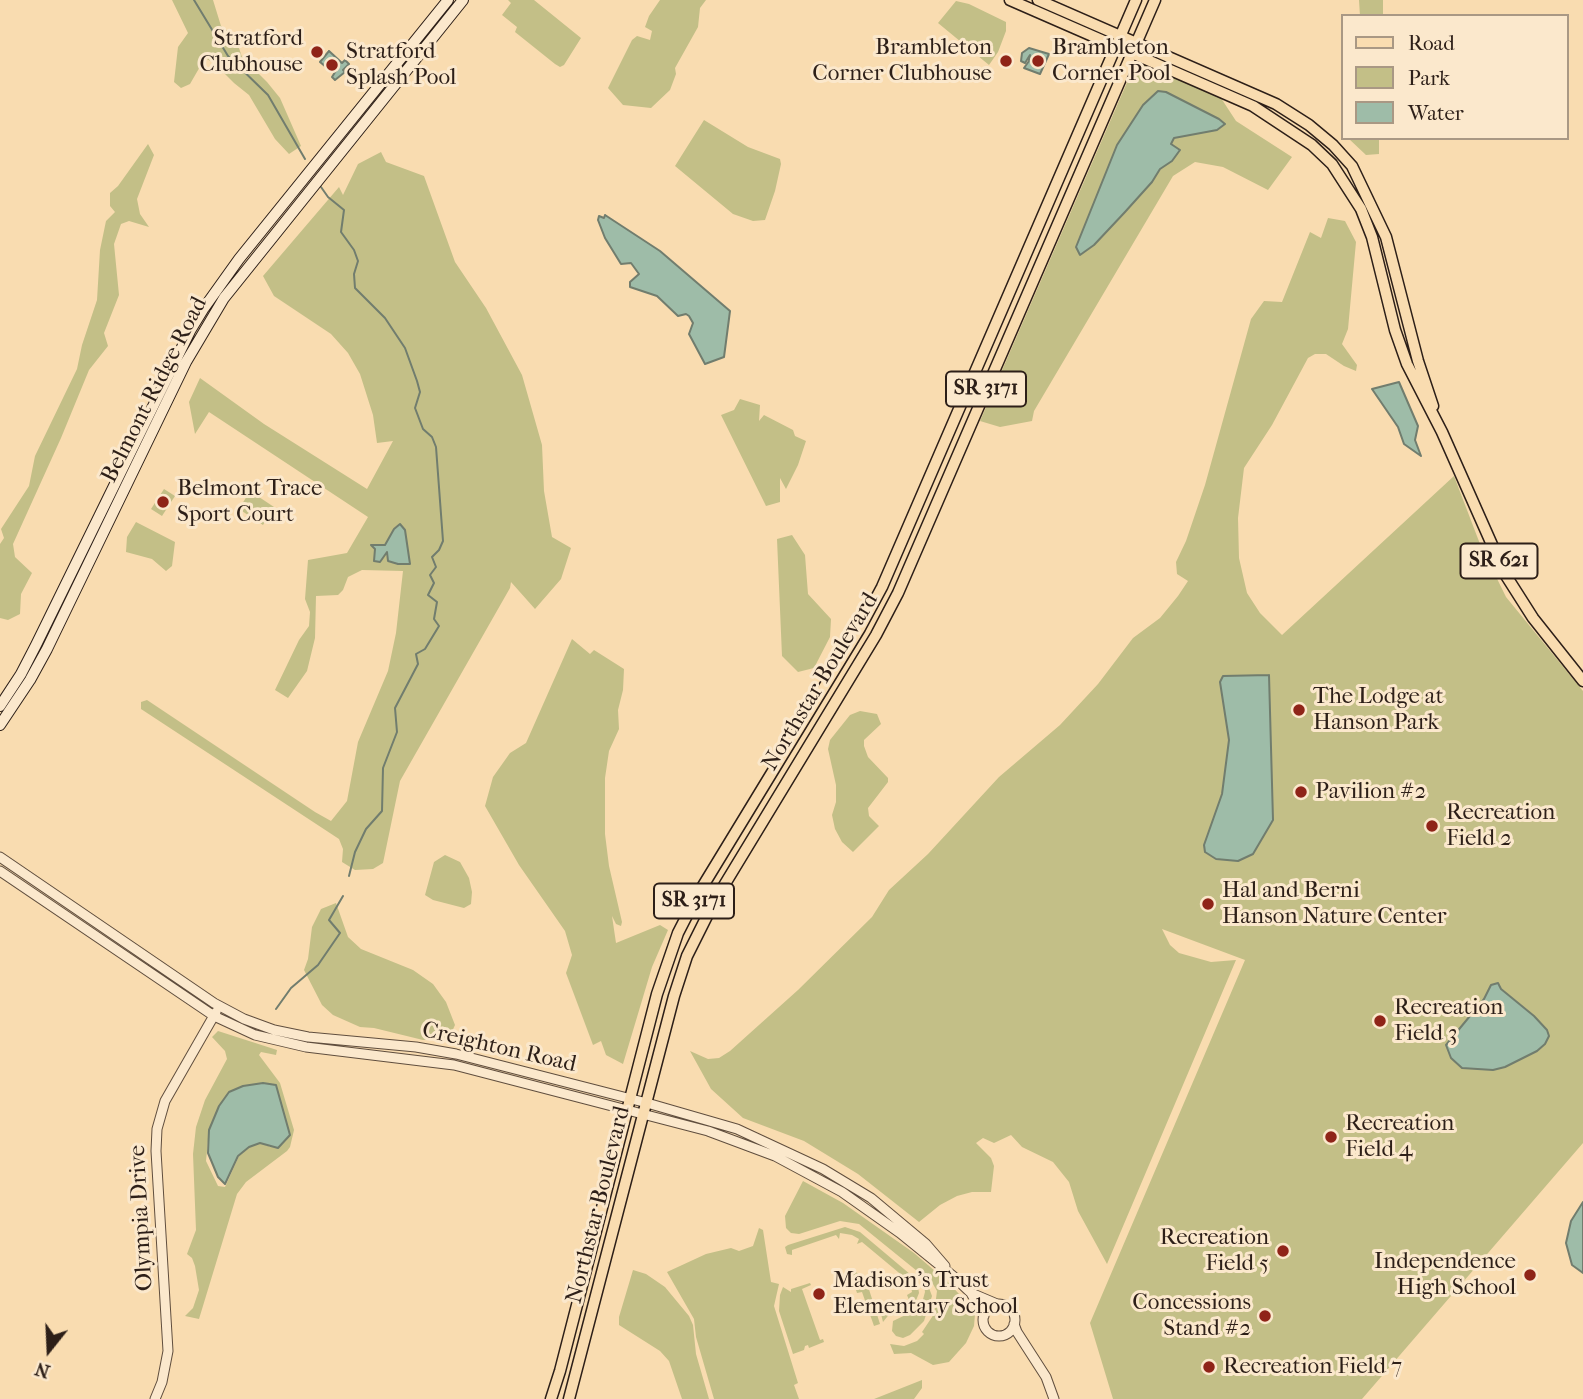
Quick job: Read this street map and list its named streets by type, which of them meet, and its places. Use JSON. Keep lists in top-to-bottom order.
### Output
{
  "streets": {
    "main road": [
      "SR 3171",
      "Belmont Ridge Road",
      "SR 621",
      "Northstar Boulevard"
    ],
    "street": ["Creighton Road", "Olympia Drive"]
  },
  "crossings": [
    ["Northstar Boulevard", "Creighton Road"],
    ["Creighton Road", "Olympia Drive"]
  ],
  "places": [
    "Stratford Clubhouse",
    "Brambleton Corner Clubhouse",
    "Brambleton Corner Pool",
    "Stratford Splash Pool",
    "Belmont Trace Sport Court",
    "The Lodge at Hanson Park",
    "Pavilion #2",
    "Recreation Field 2",
    "Hal and Berni Hanson Nature Center",
    "Recreation Field 3",
    "Recreation Field 4",
    "Recreation Field 5",
    "Independence High School",
    "Madison's Trust Elementary School",
    "Concessions Stand #2",
    "Recreation Field 7"
  ],
  "legend": ["Road", "Park", "Water"],
  "north": "bottom"
}
